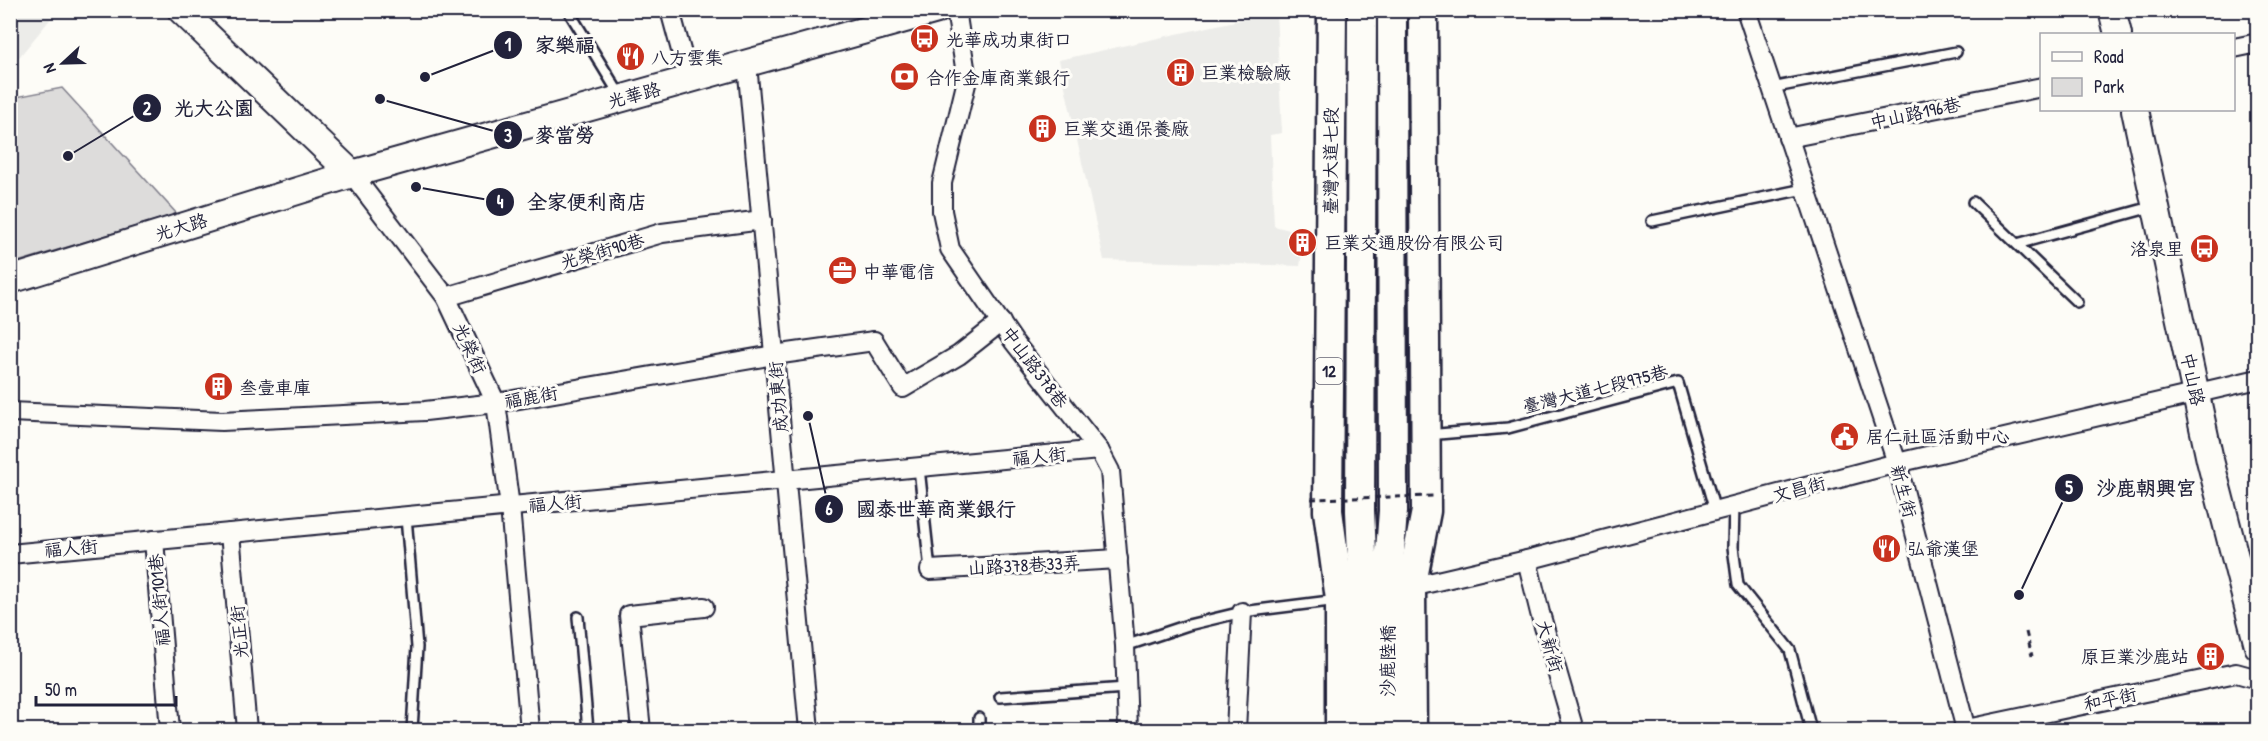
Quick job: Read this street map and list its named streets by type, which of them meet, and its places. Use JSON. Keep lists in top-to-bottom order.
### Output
{
  "streets": {
    "main road": ["臺灣大道七段", "12", "沙鹿陸橋"],
    "street": [
      "光華路",
      "中山路196巷",
      "光大路",
      "光榮街90巷",
      "光榮街",
      "中山路378巷",
      "中山路",
      "福鹿街",
      "成功東街",
      "福人街",
      "文昌街",
      "新生街",
      "山路378巷33弄",
      "福人街101巷",
      "光正街",
      "大新街",
      "和平街"
    ],
    "lane": ["臺灣大道七段975巷"]
  },
  "crossings": [
    ["光華路", "光大路"],
    ["光華路", "光榮街"],
    ["光華路", "成功東街"],
    ["中山路196巷", "新生街"],
    ["臺灣大道七段", "臺灣大道七段975巷"],
    ["臺灣大道七段", "文昌街"],
    ["臺灣大道七段", "沙鹿陸橋"],
    ["光大路", "光榮街"],
    ["光榮街90巷", "光榮街"],
    ["光榮街90巷", "成功東街"],
    ["光榮街", "福鹿街"],
    ["光榮街", "福人街"],
    ["中山路378巷", "福鹿街"],
    ["中山路378巷", "福人街"],
    ["中山路378巷", "山路378巷33弄"],
    ["中山路", "文昌街"],
    ["臺灣大道七段975巷", "文昌街"],
    ["福鹿街", "成功東街"],
    ["成功東街", "福人街"],
    ["福人街", "福人街101巷"],
    ["福人街", "光正街"],
    ["文昌街", "新生街"],
    ["文昌街", "大新街"],
    ["文昌街", "沙鹿陸橋"],
    ["新生街", "和平街"]
  ],
  "places": {
    "bus stop": ["光華成功東街口", "洛泉里"],
    "restaurant": ["八方雲集", "弘爺漢堡"],
    "building": [
      "巨業檢驗廠",
      "巨業交通保養廠",
      "巨業交通股份有限公司",
      "叁壹車庫",
      "原巨業沙鹿站"
    ],
    "other": [
      "家樂福",
      "麥當勞",
      "光大公園",
      "全家便利商店",
      "國泰世華商業銀行",
      "沙鹿朝興宮"
    ],
    "bank": ["合作金庫商業銀行"],
    "office": ["中華電信"],
    "public building": ["居仁社區活動中心"]
  },
  "legend": ["Road", "Park"],
  "scale_bar": "50 m",
  "north": "left"
}
